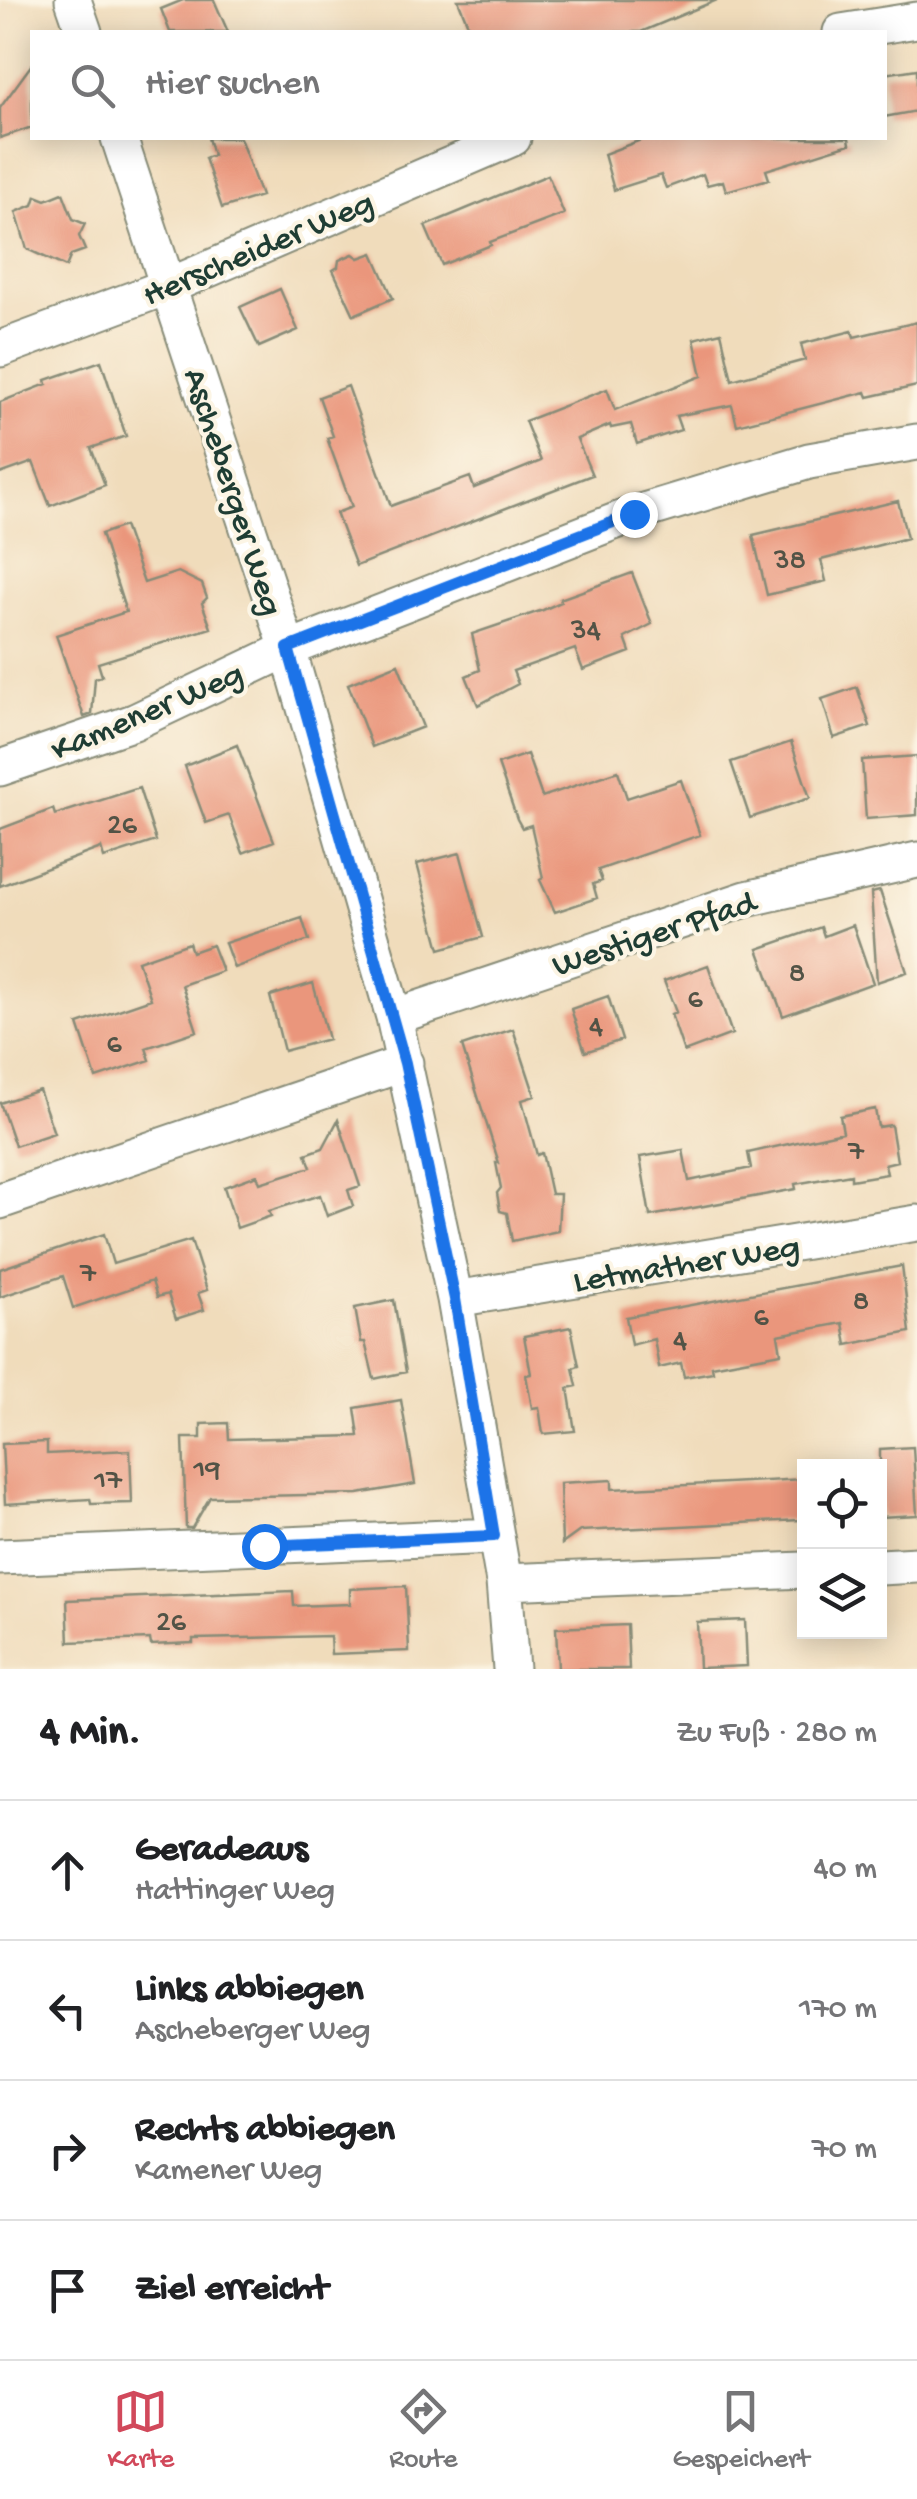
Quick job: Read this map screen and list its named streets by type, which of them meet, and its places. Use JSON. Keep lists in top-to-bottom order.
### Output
{
  "streets": {
    "street": [
      "Herscheider Weg",
      "Ascheberger Weg",
      "Kamener Weg",
      "Westiger Pfad",
      "Letmather Weg"
    ]
  },
  "crossings": [
    ["Herscheider Weg", "Ascheberger Weg"],
    ["Ascheberger Weg", "Kamener Weg"],
    ["Ascheberger Weg", "Westiger Pfad"],
    ["Ascheberger Weg", "Letmather Weg"]
  ],
  "house_numbers": [
    "38",
    "34",
    "26",
    "8",
    "6",
    "4",
    "6",
    "7",
    "7",
    "8",
    "6",
    "4",
    "19",
    "17",
    "26"
  ],
  "page": {
    "search": "Hier suchen",
    "heading": ["4 Min.", "Zu Fuß · 280 m"],
    "list": [
      ["Geradeaus", "Hattinger Weg", "40 m"],
      ["Links abbiegen", "Ascheberger Weg", "170 m"],
      ["Rechts abbiegen", "Kamener Weg", "70 m"],
      "Ziel erreicht"
    ],
    "nav": ["Karte", "Route", "Gespeichert"]
  }
}
